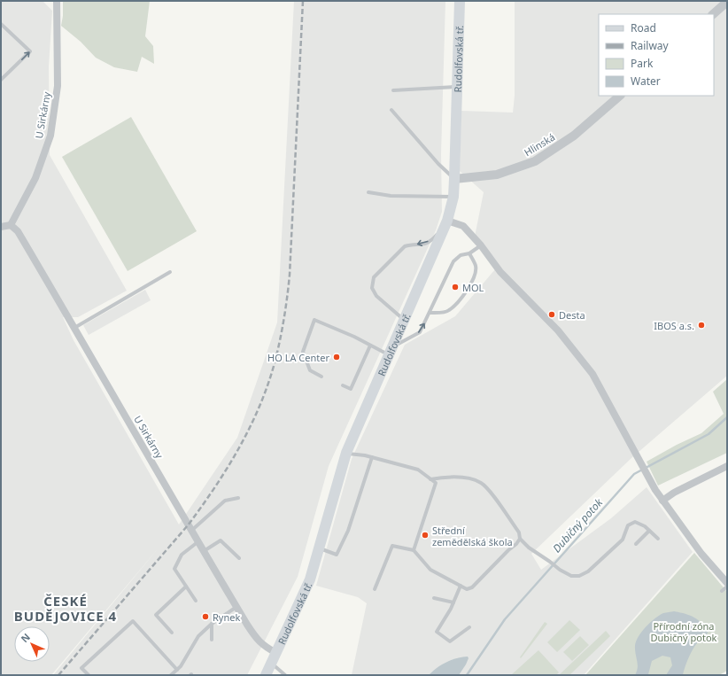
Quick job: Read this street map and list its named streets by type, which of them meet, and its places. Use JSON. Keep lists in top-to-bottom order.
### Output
{
  "streets": {
    "main road": ["Rudolfovská tř."],
    "street": ["U Sirkárny", "Hlinská"]
  },
  "crossings": [
    ["Rudolfovská tř.", "U Sirkárny"],
    ["Rudolfovská tř.", "Hlinská"]
  ],
  "districts": ["ČESKÉ BUDĚJOVICE 4"],
  "water": ["Dubičný potok"],
  "parks": ["Přírodní zóna Dubičný potok"],
  "places": [
    "MOL",
    "Desta",
    "IBOS a.s.",
    "HO LA Center",
    "Střední zemědělská škola",
    "Rynek"
  ],
  "legend": [
    "Road",
    "Railway",
    "Park",
    "Water"
  ],
  "north": "top left"
}
